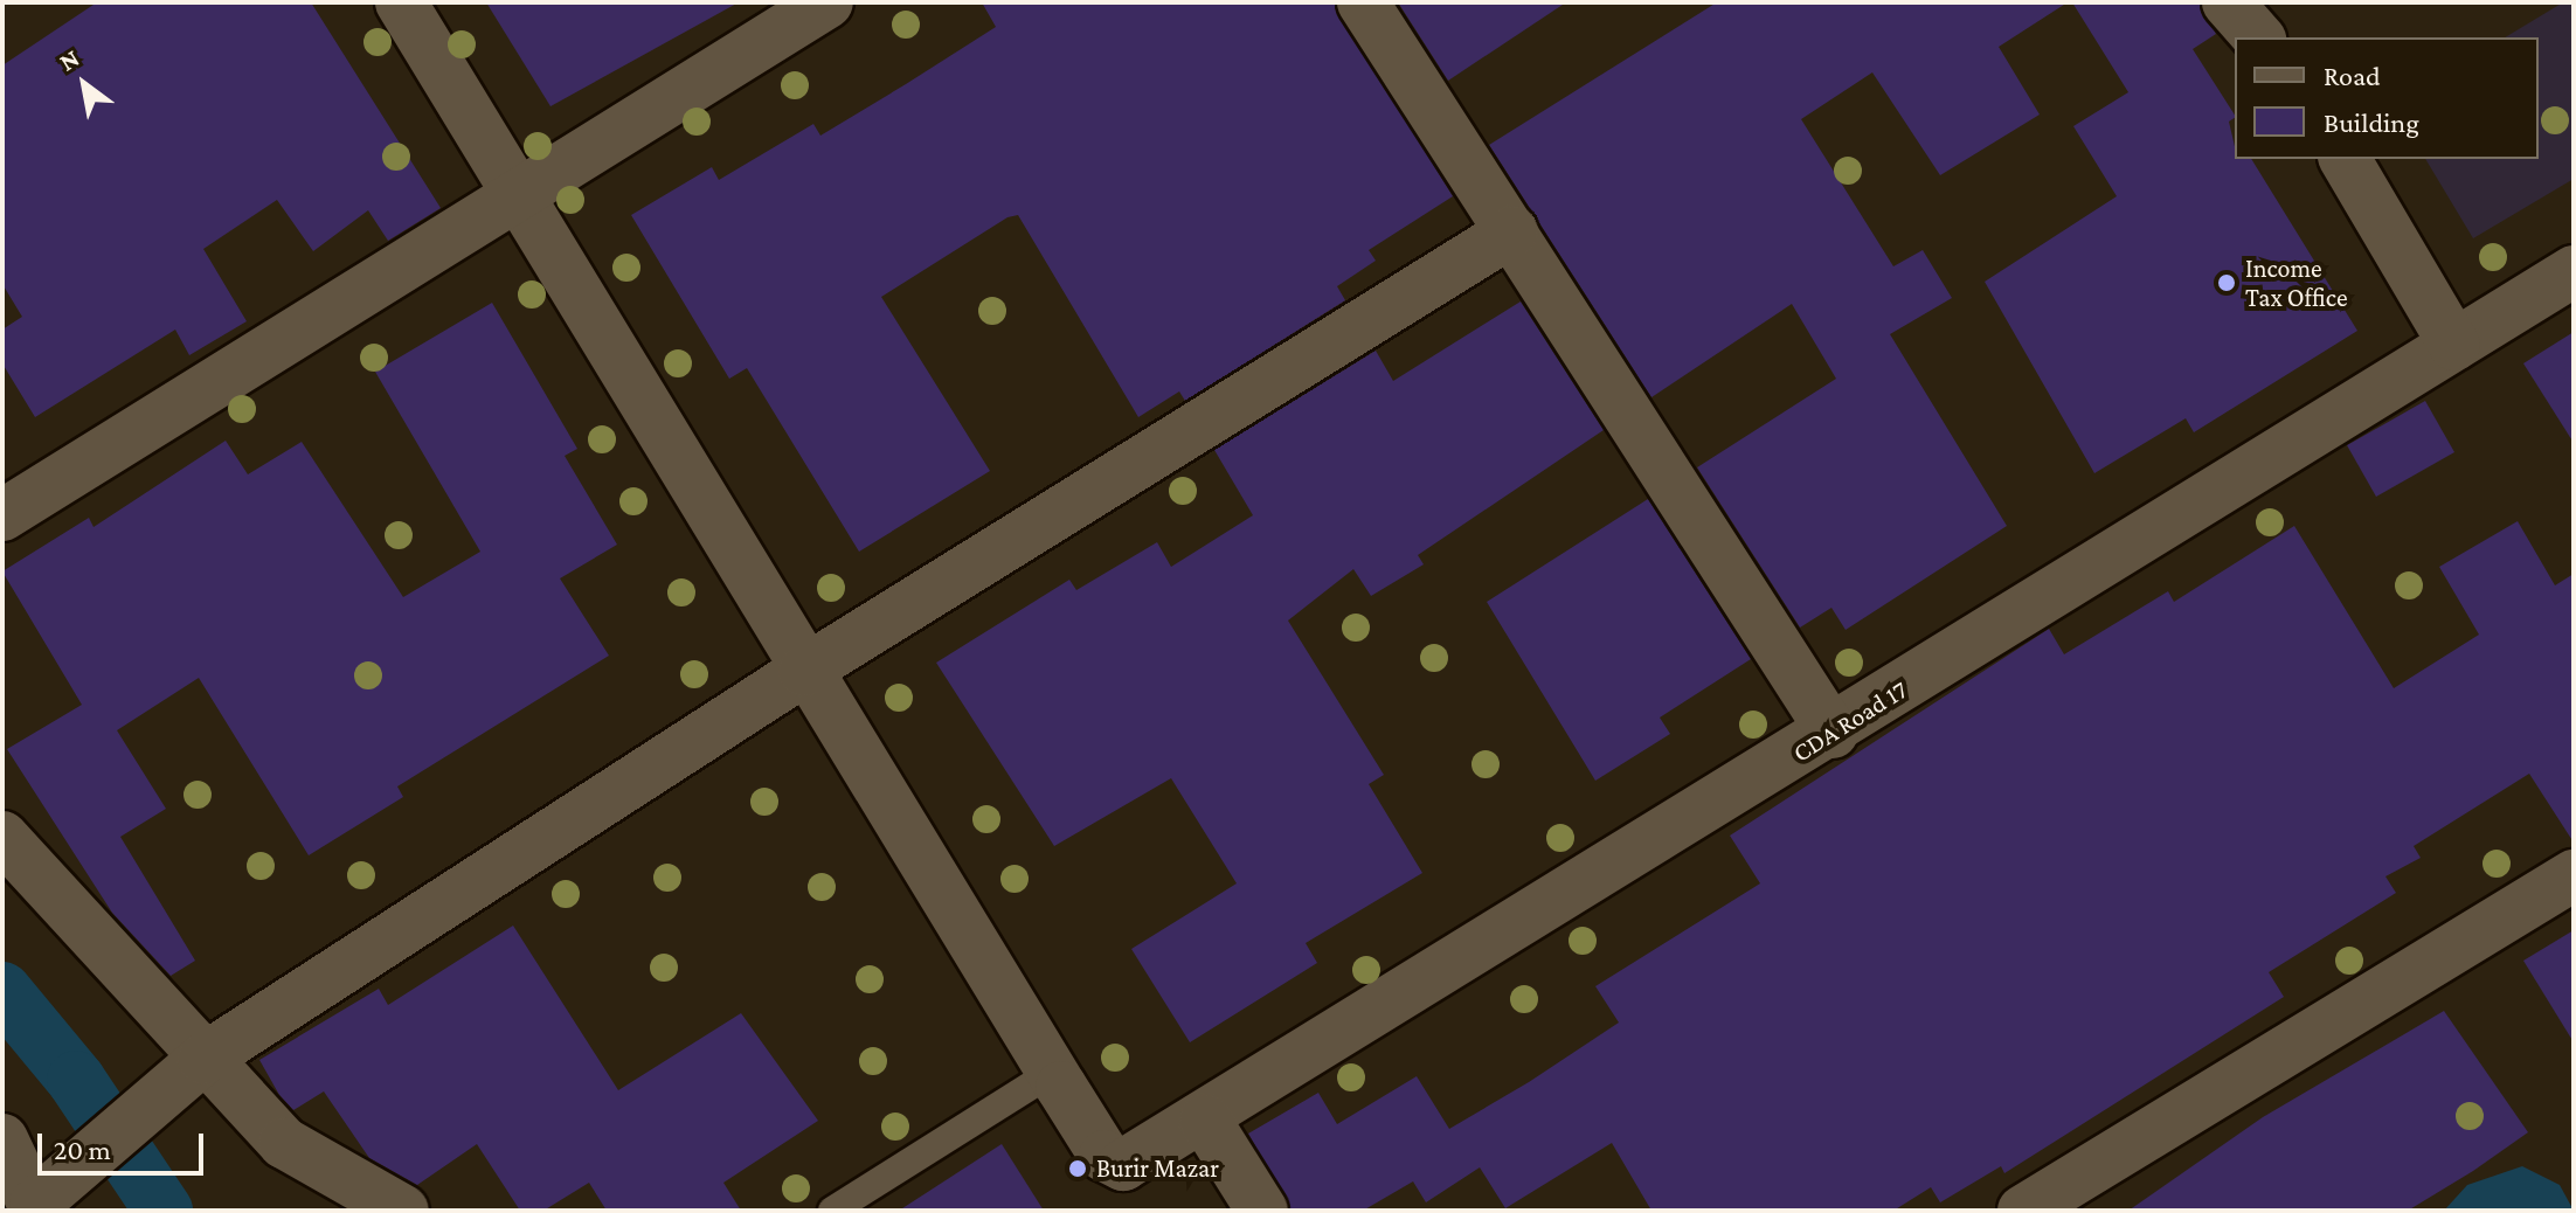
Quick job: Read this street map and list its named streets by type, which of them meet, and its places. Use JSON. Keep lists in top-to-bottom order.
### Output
{
  "streets": {
    "street": ["CDA Road 17"]
  },
  "places": ["Income Tax Office", "Burir Mazar"],
  "legend": ["Road", "Building"],
  "scale_bar": "20 m",
  "north": "top left"
}
